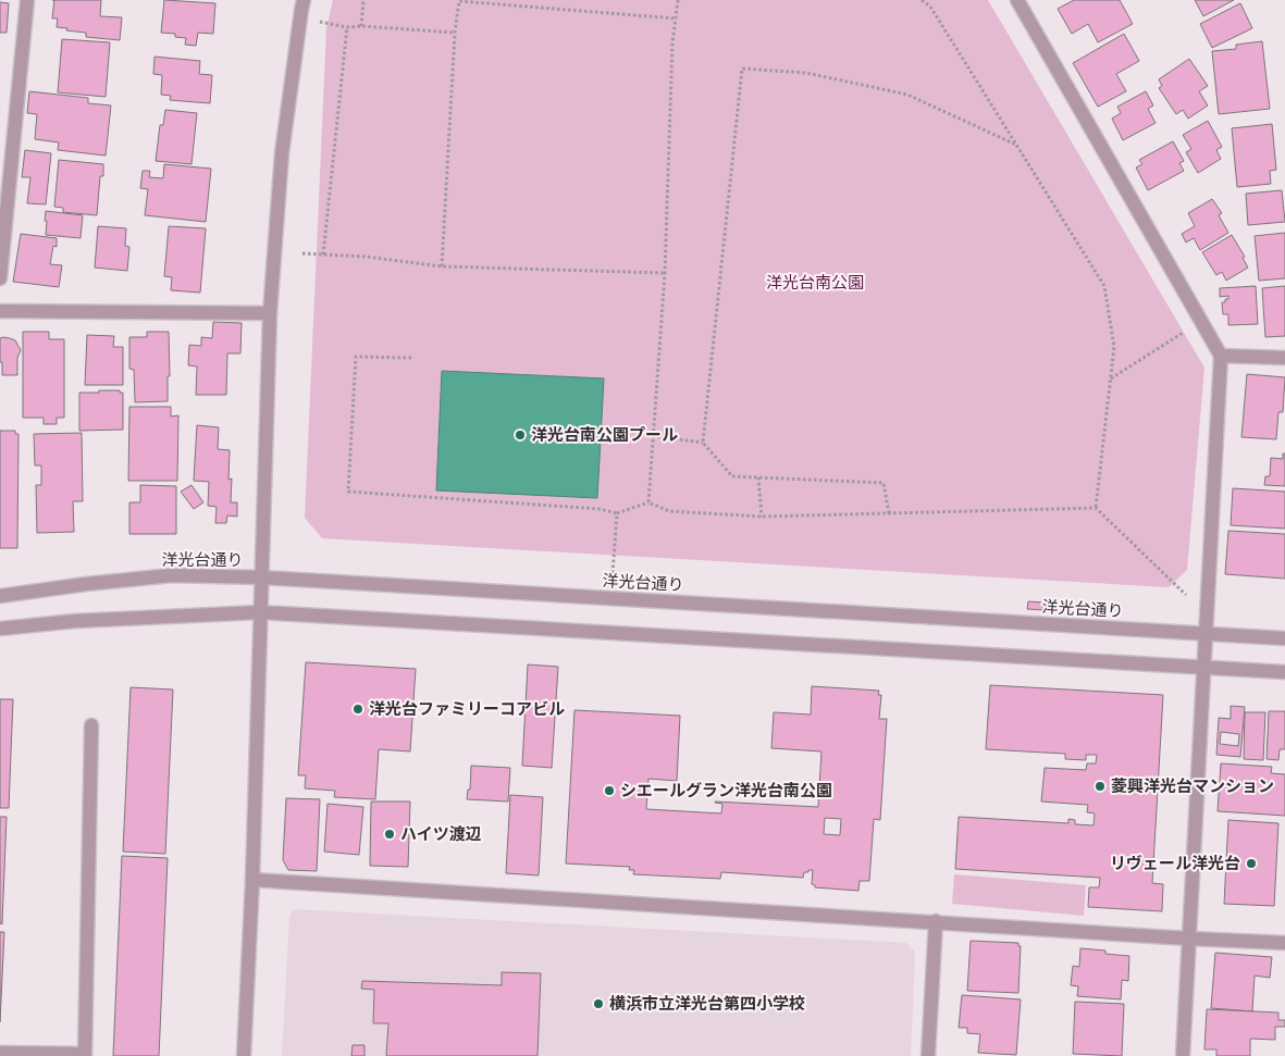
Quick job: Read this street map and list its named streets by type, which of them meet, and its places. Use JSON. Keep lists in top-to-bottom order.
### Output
{
  "streets": {
    "street": ["洋光台通り"]
  },
  "parks": ["洋光台南公園"],
  "places": [
    "洋光台南公園プール",
    "洋光台ファミリーコアビル",
    "菱興洋光台マンション",
    "シエールグラン洋光台南公園",
    "ハイツ渡辺",
    "リヴェール洋光台",
    "横浜市立洋光台第四小学校"
  ]
}
